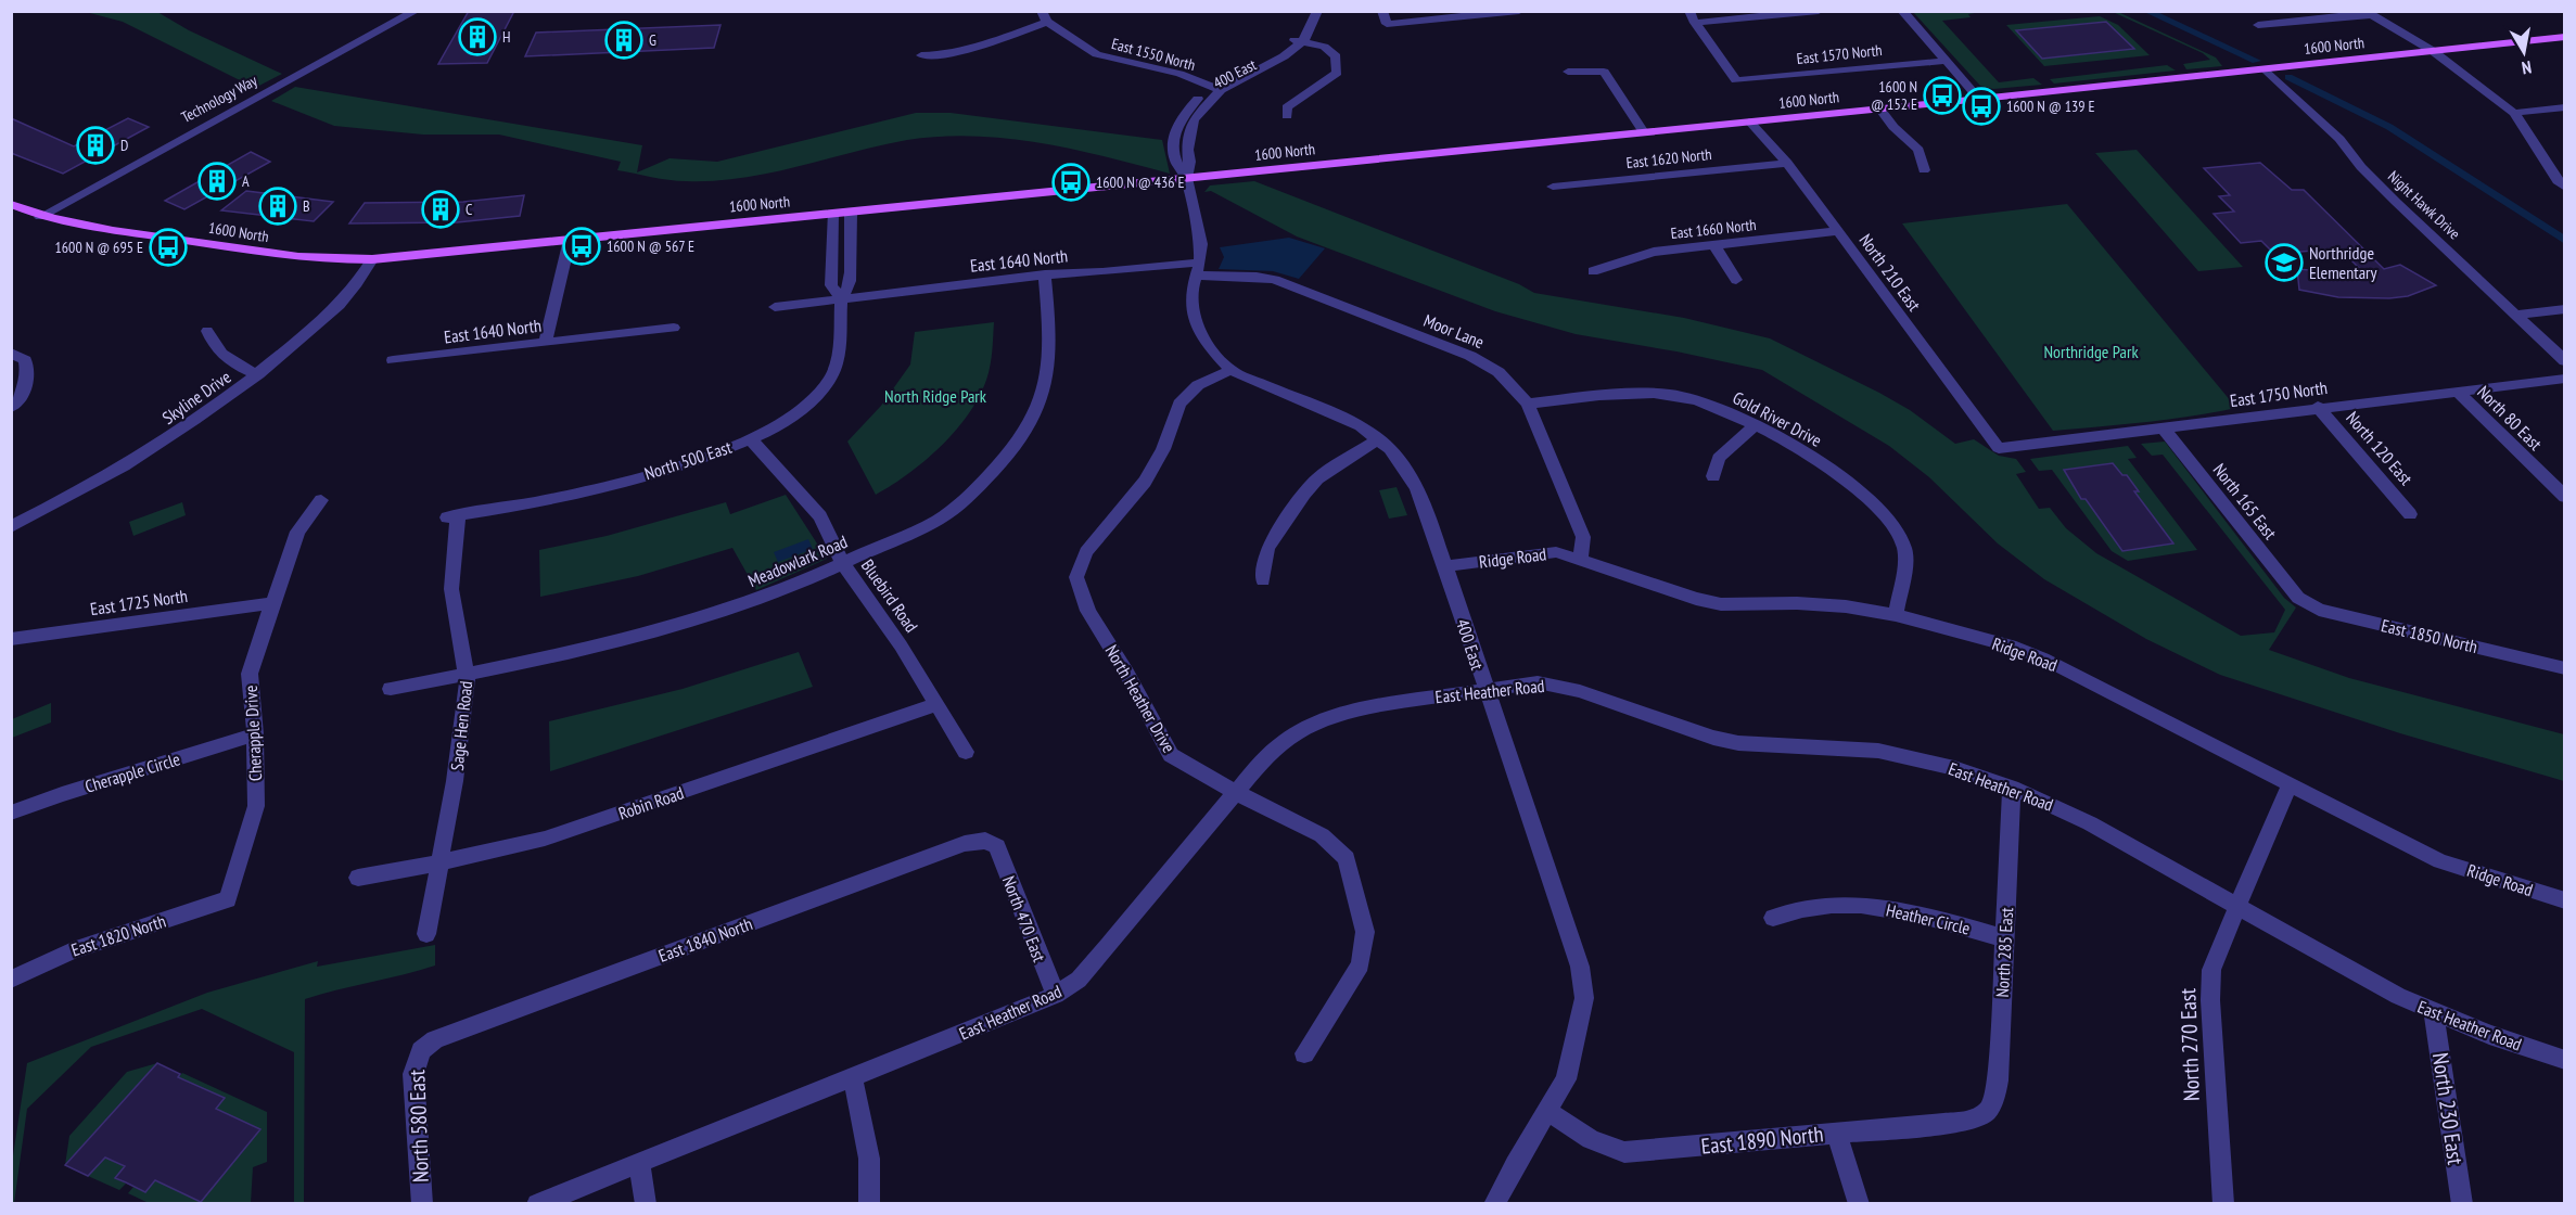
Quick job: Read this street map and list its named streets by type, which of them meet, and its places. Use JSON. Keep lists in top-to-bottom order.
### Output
{
  "streets": {
    "main road": ["1600 North"],
    "street": [
      "East 1550 North",
      "East 1570 North",
      "400 East",
      "Technology Way",
      "East 1620 North",
      "Night Hawk Drive",
      "East 1660 North",
      "East 1640 North",
      "North 210 East",
      "Moor Lane",
      "East 1750 North",
      "Skyline Drive",
      "North 80 East",
      "Gold River Drive",
      "North 120 East",
      "North 500 East",
      "North 165 East",
      "Ridge Road",
      "Meadowlark Road",
      "Bluebird Road",
      "East 1725 North",
      "East 1850 North",
      "East Heather Road",
      "North Heather Drive",
      "Sage Hen Road",
      "Cherapple Drive",
      "Cherapple Circle",
      "Robin Road",
      "North 470 East",
      "Heather Circle",
      "East 1820 North",
      "East 1840 North",
      "North 285 East",
      "North 270 East",
      "North 230 East",
      "North 580 East",
      "East 1890 North"
    ]
  },
  "crossings": [
    ["1600 North", "400 East"],
    ["1600 North", "Technology Way"],
    ["1600 North", "Night Hawk Drive"],
    ["1600 North", "North 210 East"],
    ["1600 North", "Skyline Drive"],
    ["1600 North", "North 500 East"],
    ["East 1550 North", "400 East"],
    ["400 East", "East 1640 North"],
    ["400 East", "Moor Lane"],
    ["400 East", "Ridge Road"],
    ["400 East", "East Heather Road"],
    ["400 East", "North Heather Drive"],
    ["400 East", "East 1890 North"],
    ["East 1620 North", "North 210 East"],
    ["East 1660 North", "North 210 East"],
    ["East 1640 North", "Moor Lane"],
    ["East 1640 North", "North 500 East"],
    ["East 1640 North", "Meadowlark Road"],
    ["North 210 East", "East 1750 North"],
    ["Moor Lane", "Gold River Drive"],
    ["Moor Lane", "Ridge Road"],
    ["East 1750 North", "North 80 East"],
    ["East 1750 North", "North 120 East"],
    ["East 1750 North", "North 165 East"],
    ["Gold River Drive", "Ridge Road"],
    ["North 500 East", "Bluebird Road"],
    ["North 500 East", "Sage Hen Road"],
    ["North 165 East", "East 1850 North"],
    ["Ridge Road", "North 270 East"],
    ["Meadowlark Road", "Bluebird Road"],
    ["Meadowlark Road", "Sage Hen Road"],
    ["Bluebird Road", "Robin Road"],
    ["East 1725 North", "Cherapple Drive"],
    ["East Heather Road", "North Heather Drive"],
    ["East Heather Road", "North 470 East"],
    ["East Heather Road", "North 285 East"],
    ["East Heather Road", "North 270 East"],
    ["East Heather Road", "North 230 East"],
    ["Sage Hen Road", "Robin Road"],
    ["Cherapple Drive", "Cherapple Circle"],
    ["Cherapple Drive", "East 1820 North"],
    ["North 470 East", "East 1840 North"],
    ["Heather Circle", "North 285 East"],
    ["East 1840 North", "North 580 East"],
    ["North 285 East", "East 1890 North"]
  ],
  "parks": ["Northridge Park", "North Ridge Park"],
  "places": {
    "building": [
      "H",
      "G",
      "D",
      "A",
      "B",
      "C"
    ],
    "bus stop": [
      "1600 N @ 152 E",
      "1600 N @ 139 E",
      "1600 N @ 436 E",
      "1600 N @ 567 E",
      "1600 N @ 695 E"
    ],
    "school or university": ["Northridge Elementary"]
  },
  "north": "bottom"
}
